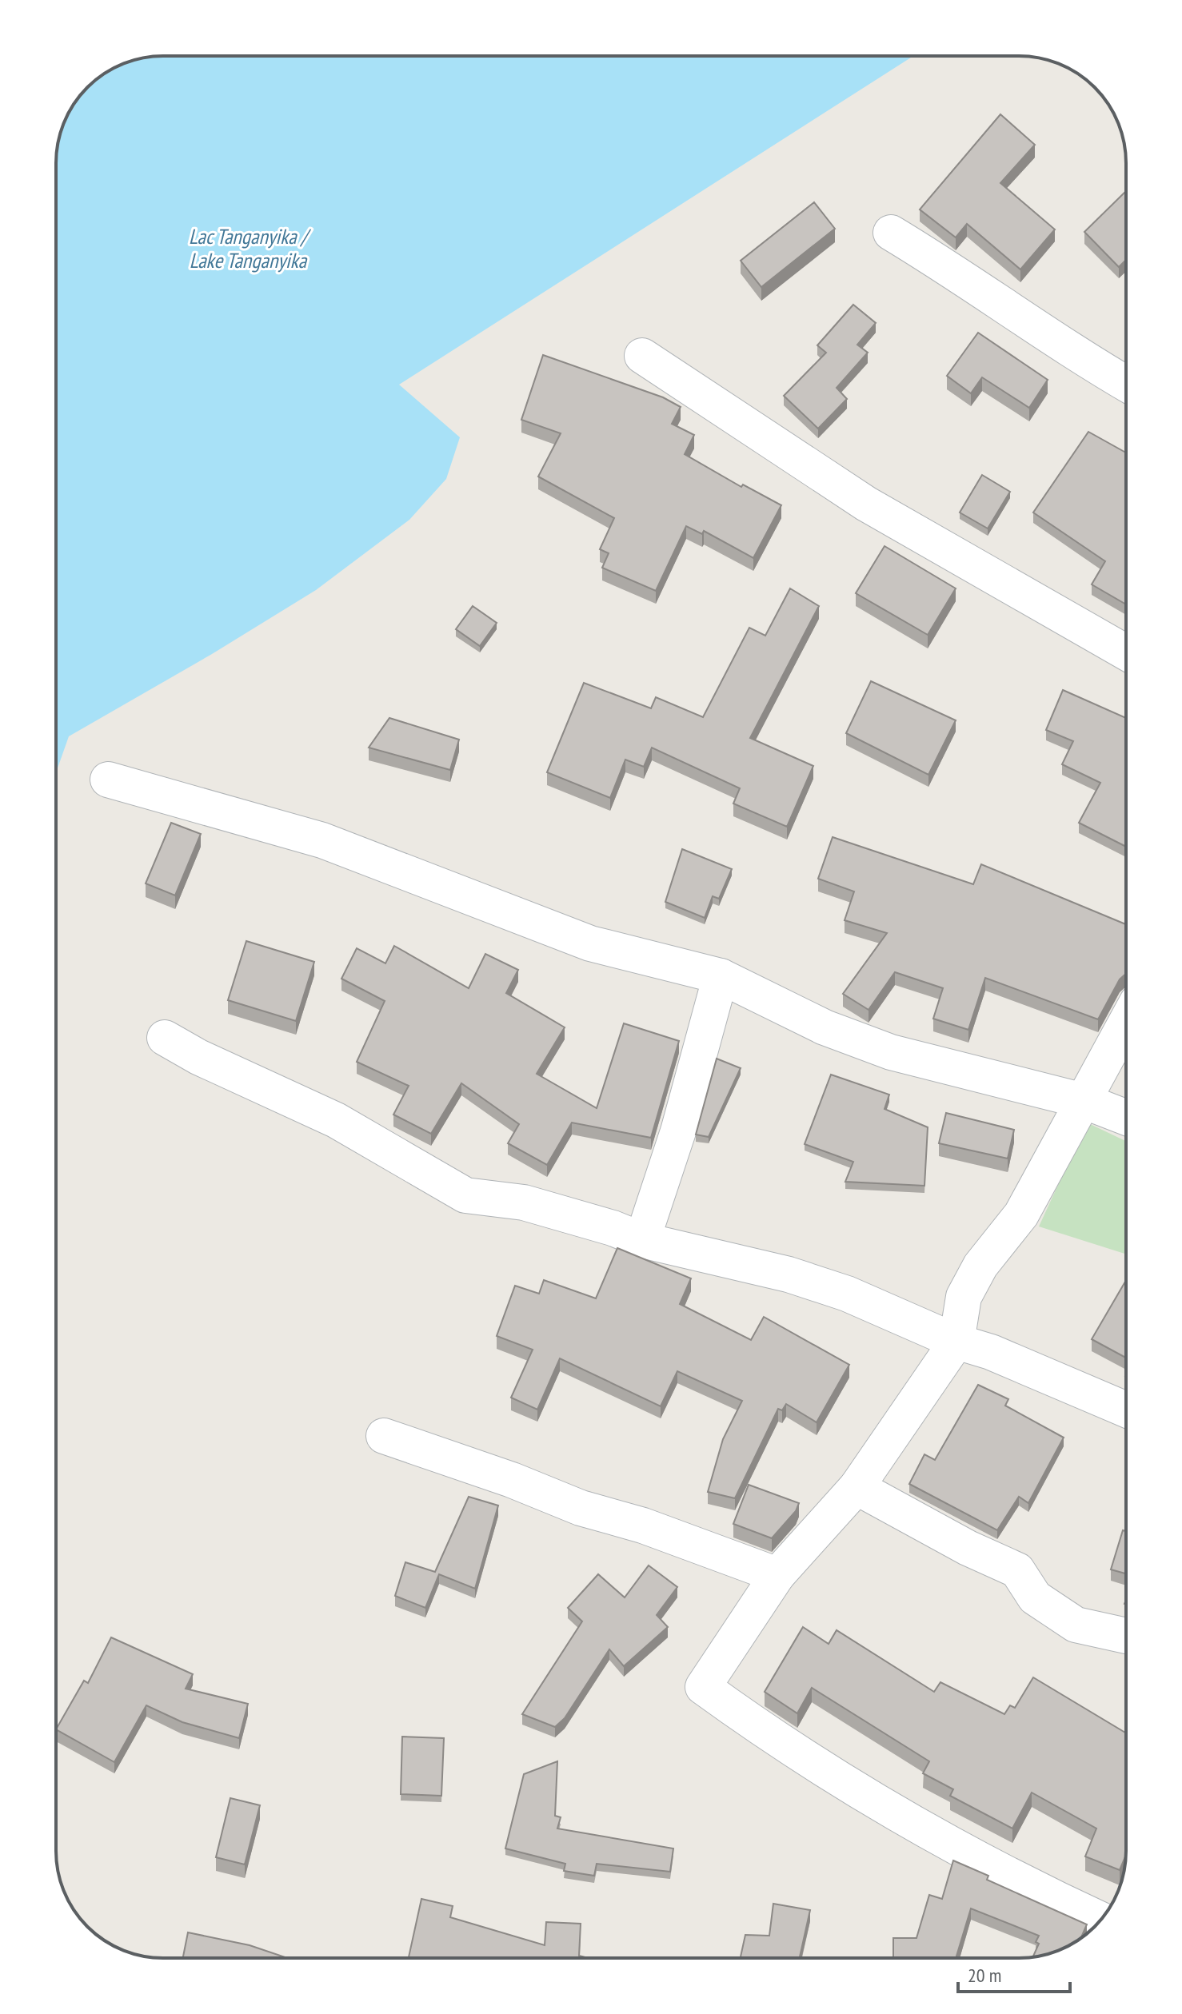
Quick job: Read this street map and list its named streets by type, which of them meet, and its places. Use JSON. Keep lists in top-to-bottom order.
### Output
{
  "water": ["Lac Tanganyika / Lake Tanganyika"],
  "scale_bar": "20 m"
}
